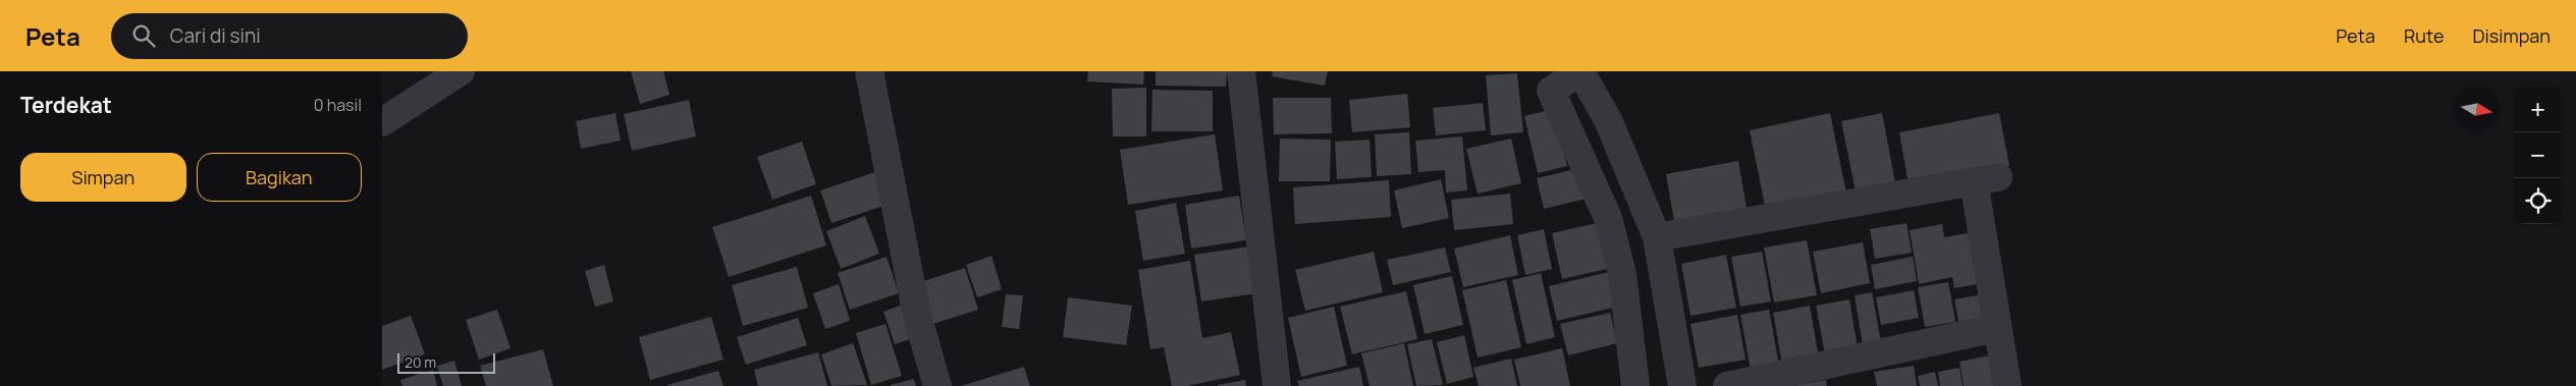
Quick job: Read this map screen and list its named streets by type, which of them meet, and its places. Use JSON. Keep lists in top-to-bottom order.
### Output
{
  "scale_bar": "20 m",
  "north": "right",
  "page": {
    "header": "Peta",
    "search": "Cari di sini",
    "nav": ["Peta", "Rute", "Disimpan"],
    "heading": ["Terdekat", "0 hasil"],
    "map_buttons": ["+", "−"],
    "buttons": ["Simpan", "Bagikan"],
    "scale": "20 m"
  }
}
